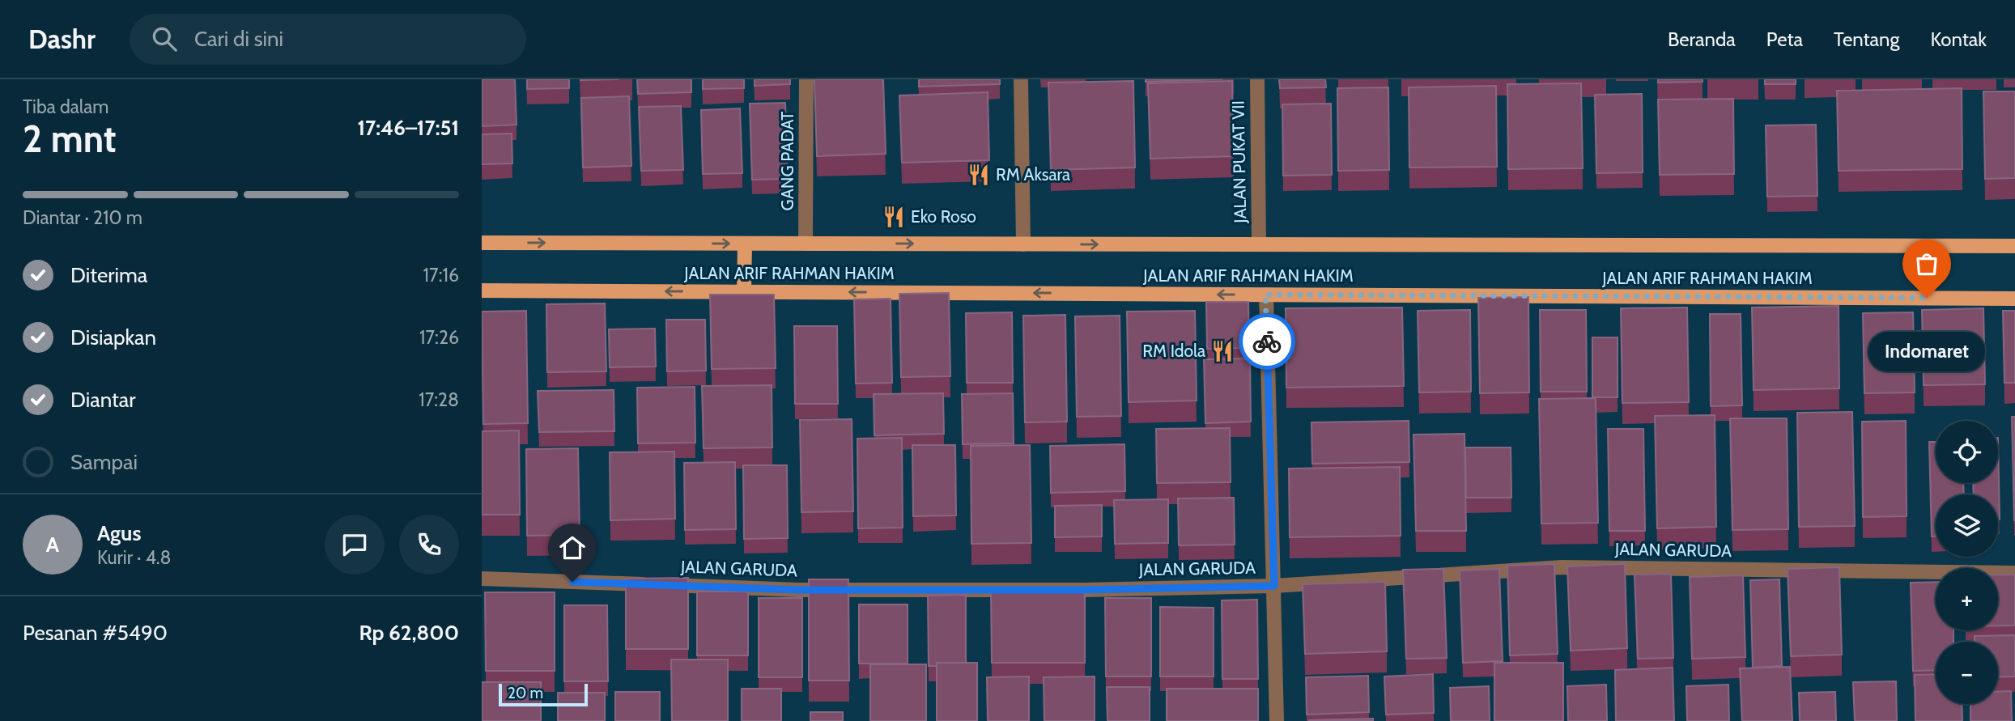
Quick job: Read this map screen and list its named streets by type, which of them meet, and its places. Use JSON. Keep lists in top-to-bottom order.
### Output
{
  "streets": {
    "main road": ["JALAN ARIF RAHMAN HAKIM"],
    "street": ["GANG PADAT", "JALAN PUKAT VII", "JALAN GARUDA"]
  },
  "crossings": [
    ["GANG PADAT", "JALAN ARIF RAHMAN HAKIM"],
    ["JALAN PUKAT VII", "JALAN ARIF RAHMAN HAKIM"]
  ],
  "places": {
    "restaurant": ["RM Aksara", "Eko Roso", "RM Idola"],
    "other": ["Indomaret"]
  },
  "scale_bar": "20 m",
  "page": {
    "header": "Dashr",
    "search": "Cari di sini",
    "nav": [
      "Beranda",
      "Peta",
      "Tentang",
      "Kontak"
    ],
    "heading": ["2 mnt", "Tiba dalam", "17:46–17:51"],
    "panel": [
      "Agus",
      "Kurir · 4.8",
      "Pesanan #5490",
      "Rp 62,800"
    ],
    "bar": "Diantar · 210 m",
    "list": [
      ["Diterima", "17:16"],
      ["Disiapkan", "17:26"],
      ["Diantar", "17:28"],
      "Sampai"
    ],
    "bubble": "Indomaret",
    "map_buttons": ["+", "−"],
    "round": "A",
    "scale": "20 m"
  }
}
